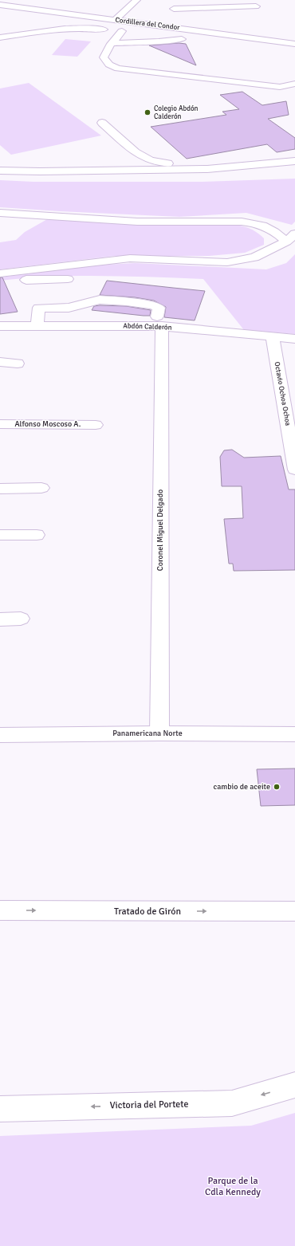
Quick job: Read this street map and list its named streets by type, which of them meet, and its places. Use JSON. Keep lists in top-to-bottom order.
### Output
{
  "streets": {
    "street": [
      "Cordillera del Condor",
      "Abdón Calderón",
      "Octavio Ochoa Ochoa",
      "Alfonso Moscoso A.",
      "Coronel Miguel Delgado",
      "Panamericana Norte",
      "Tratado de Girón",
      "Victoria del Portete"
    ]
  },
  "crossings": [
    ["Abdón Calderón", "Octavio Ochoa Ochoa"],
    ["Abdón Calderón", "Coronel Miguel Delgado"],
    ["Coronel Miguel Delgado", "Panamericana Norte"]
  ],
  "one_way": ["Tratado de Girón", "Victoria del Portete"],
  "parks": ["Parque de la Cdla Kennedy"],
  "places": ["Colegio Abdón Calderón", "cambio de aceite"]
}
